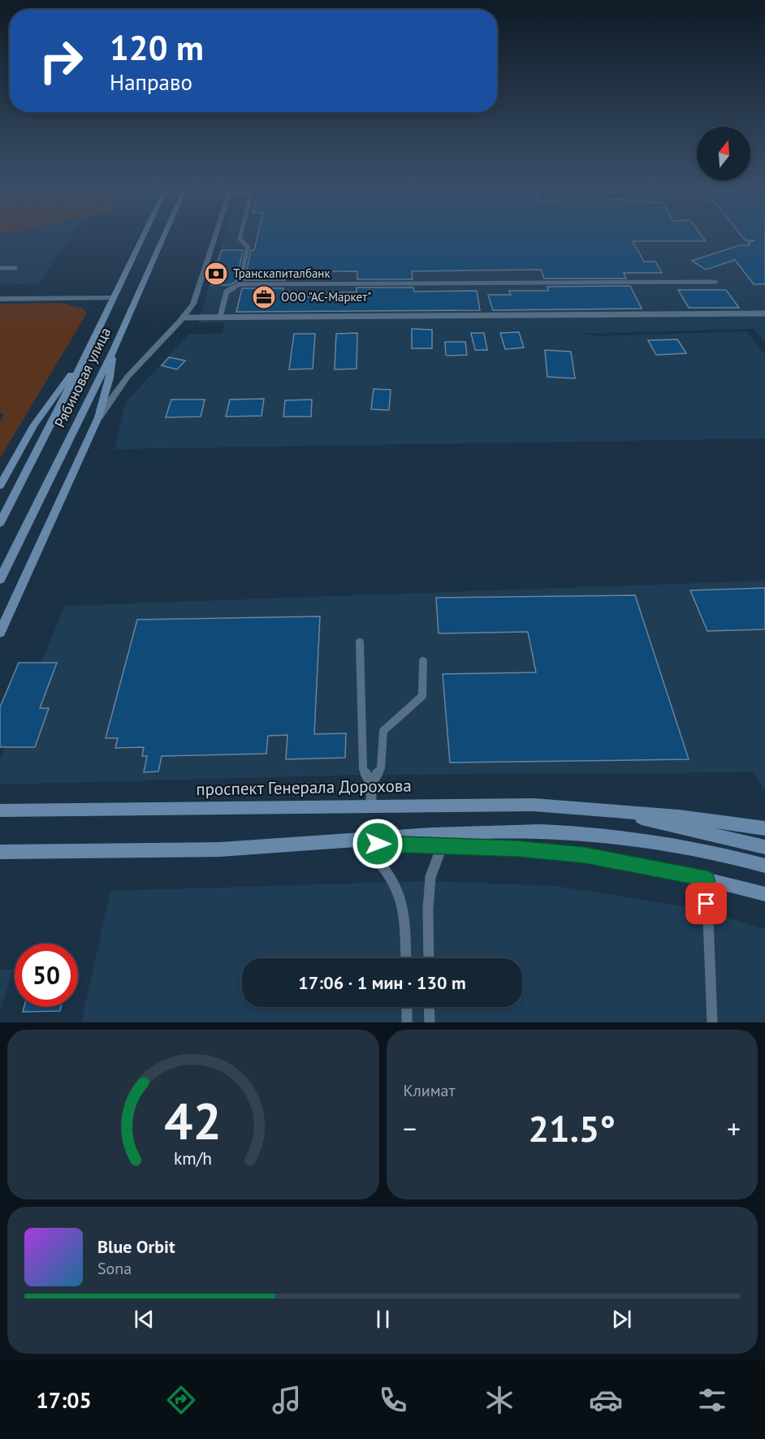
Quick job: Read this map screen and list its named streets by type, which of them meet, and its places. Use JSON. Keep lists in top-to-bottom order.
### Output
{
  "streets": {
    "main road": ["Рябиновая улица", "проспект Генерала Дорохова"]
  },
  "places": {
    "bank": ["Транскапиталбанк"],
    "office": ["ООО \"АС-Маркет\""]
  },
  "north": "top",
  "page": {
    "turn": ["120 m", "Направо"],
    "limit": "50",
    "trip": "17:06 · 1 мин · 130 m",
    "tile": "Климат",
    "heat": ["−", "21.5°", "+"],
    "song": ["Blue Orbit", "Sona"],
    "tabs": "17:05",
    "gauge": ["42", "km/h"]
  }
}
